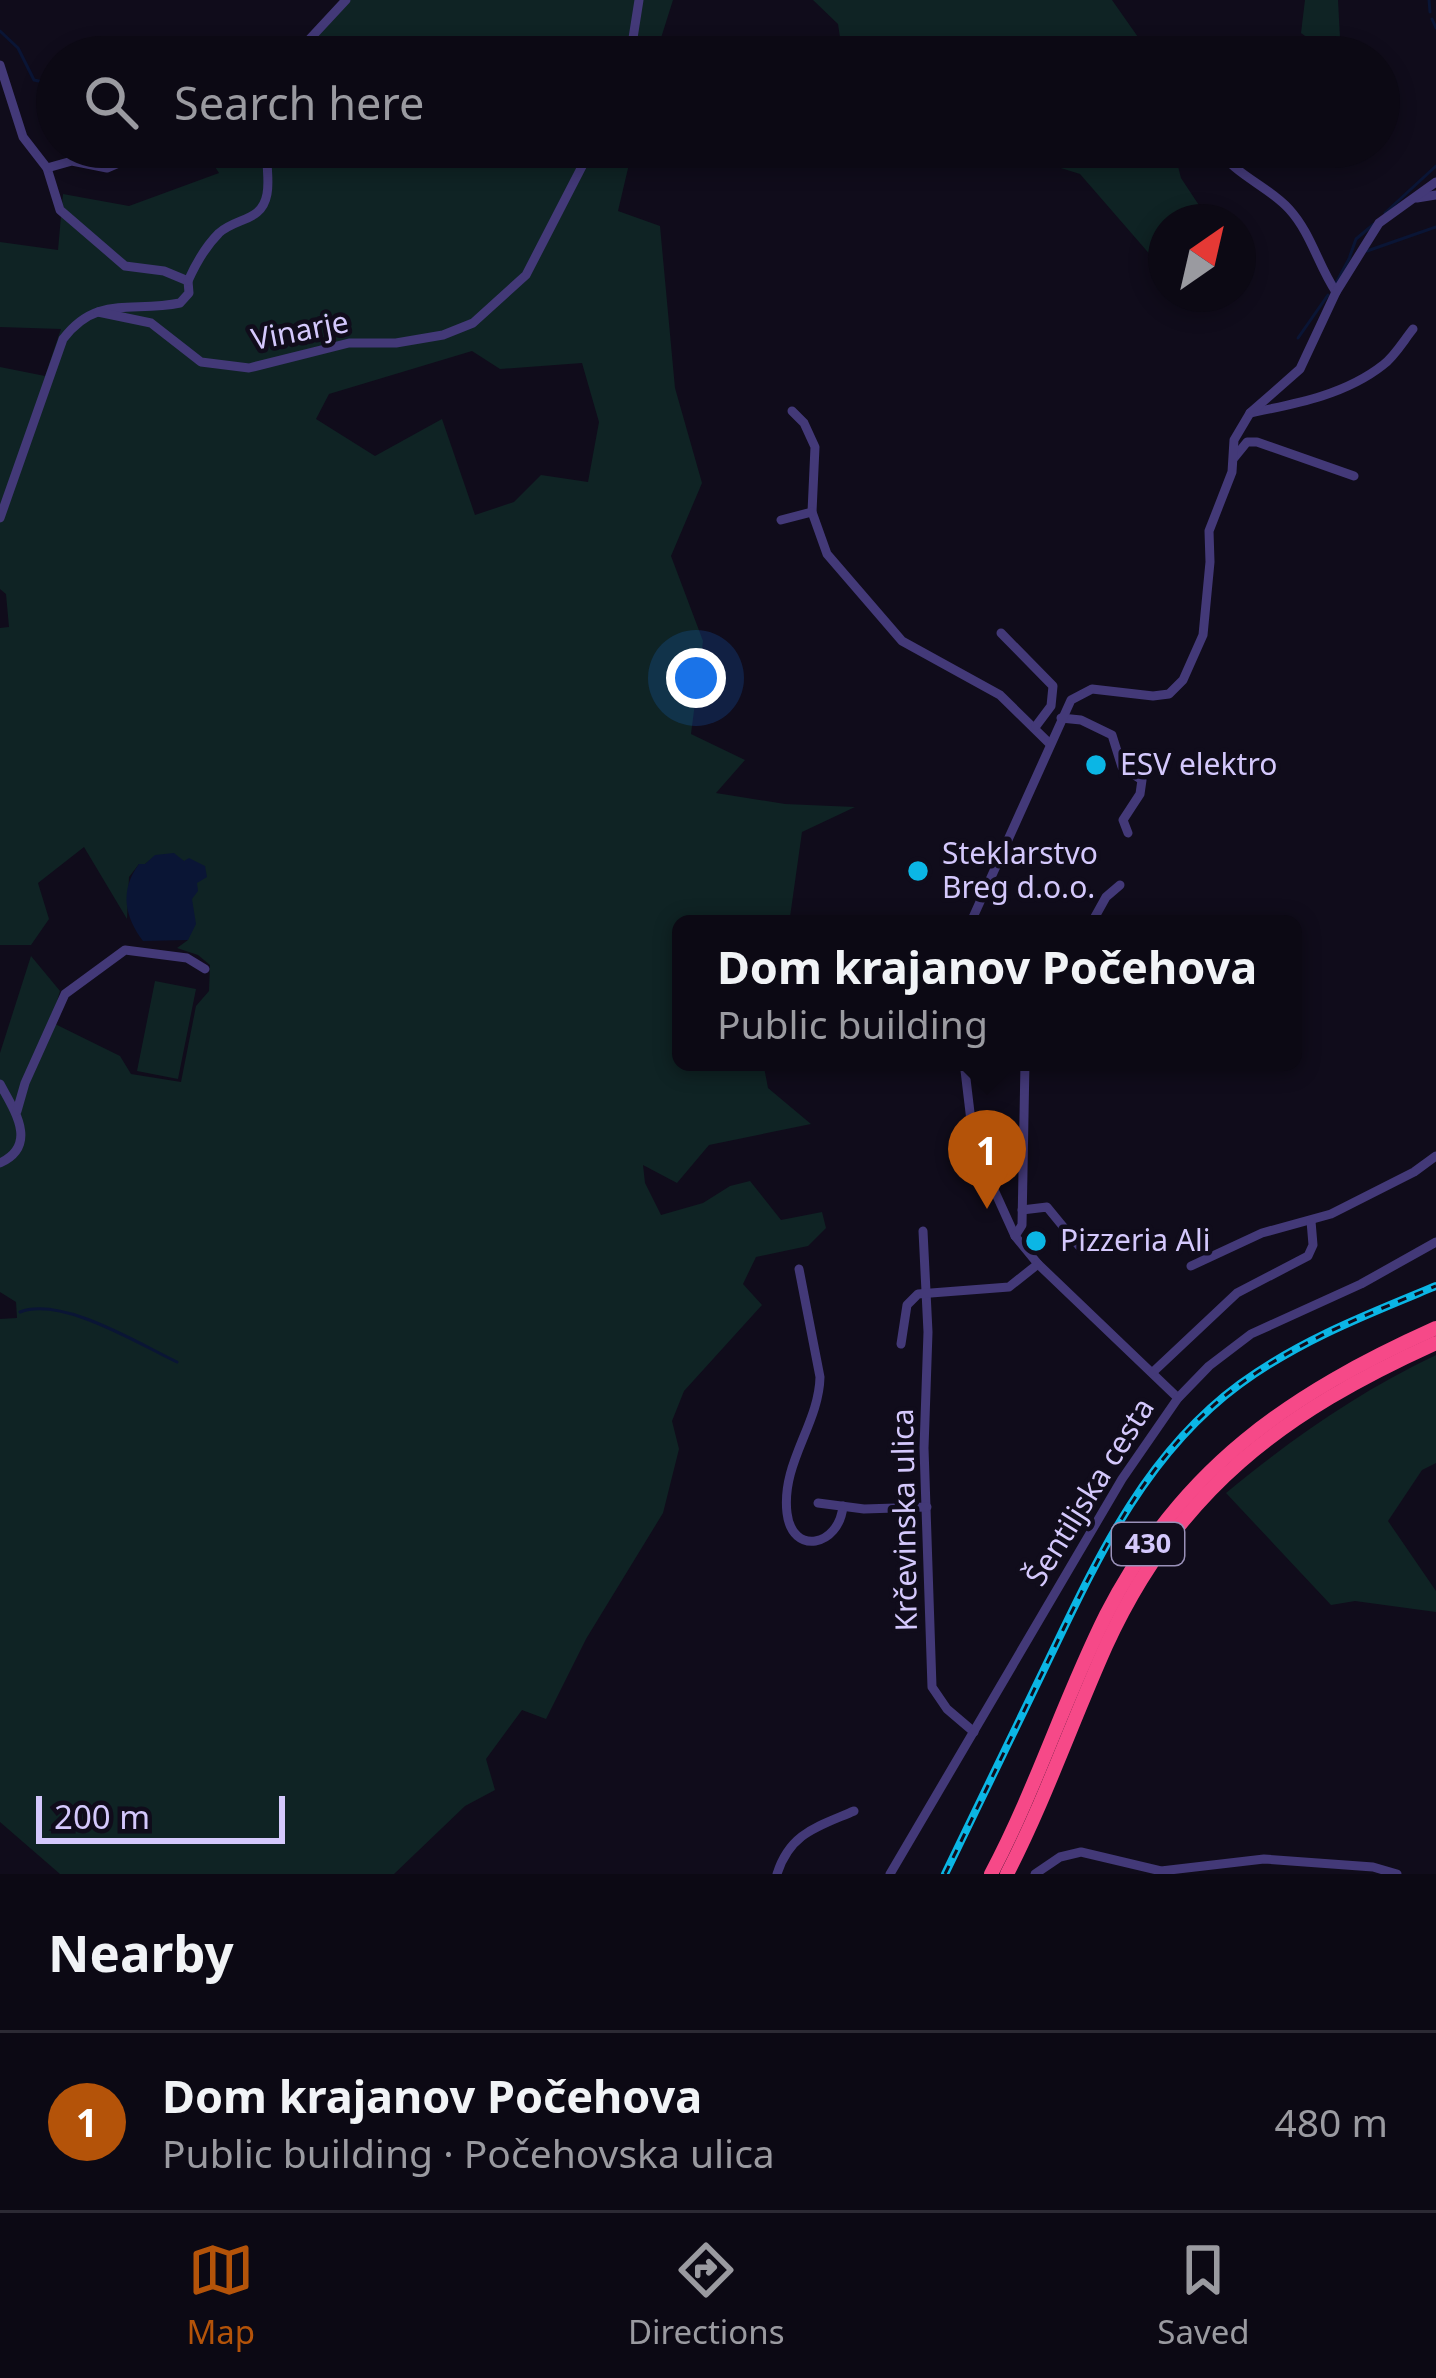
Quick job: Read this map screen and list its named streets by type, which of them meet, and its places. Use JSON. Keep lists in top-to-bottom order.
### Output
{
  "streets": {
    "highway": ["430"],
    "street": ["Vinarje", "Šentiljska cesta", "Krčevinska ulica"]
  },
  "crossings": [
    ["Šentiljska cesta", "Krčevinska ulica"]
  ],
  "places": ["ESV elektro", "Steklarstvo Breg d.o.o.", "Pizzeria Ali"],
  "scale_bar": "200 m",
  "north": "top right",
  "page": {
    "search": "Search here",
    "popup": ["Dom krajanov Počehova", "Public building"],
    "pins": "1",
    "scale": "200 m",
    "heading": "Nearby",
    "list": [
      {
        "mark": "1",
        "name": "Dom krajanov Počehova",
        "note": "Public building · Počehovska ulica",
        "value": "480 m"
      }
    ],
    "nav": ["Map", "Directions", "Saved"]
  }
}
